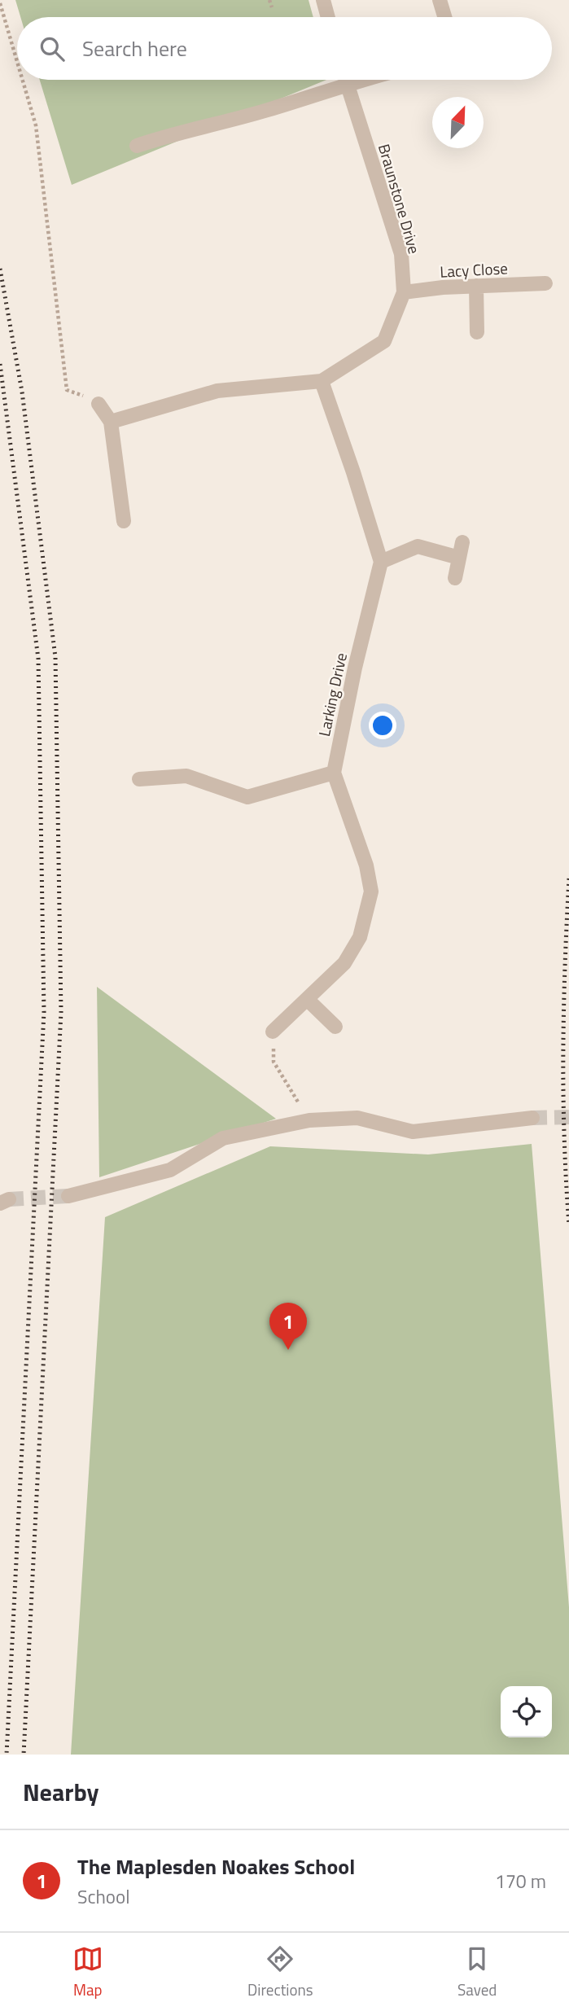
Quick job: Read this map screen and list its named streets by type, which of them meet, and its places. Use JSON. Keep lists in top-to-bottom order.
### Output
{
  "streets": {
    "street": ["Braunstone Drive", "Lacy Close", "Larking Drive"]
  },
  "crossings": [
    ["Braunstone Drive", "Lacy Close"]
  ],
  "north": "top right",
  "page": {
    "search": "Search here",
    "pins": "1",
    "heading": "Nearby",
    "list": [
      {
        "mark": "1",
        "name": "The Maplesden Noakes School",
        "note": "School",
        "value": "170 m"
      }
    ],
    "nav": ["Map", "Directions", "Saved"]
  }
}
